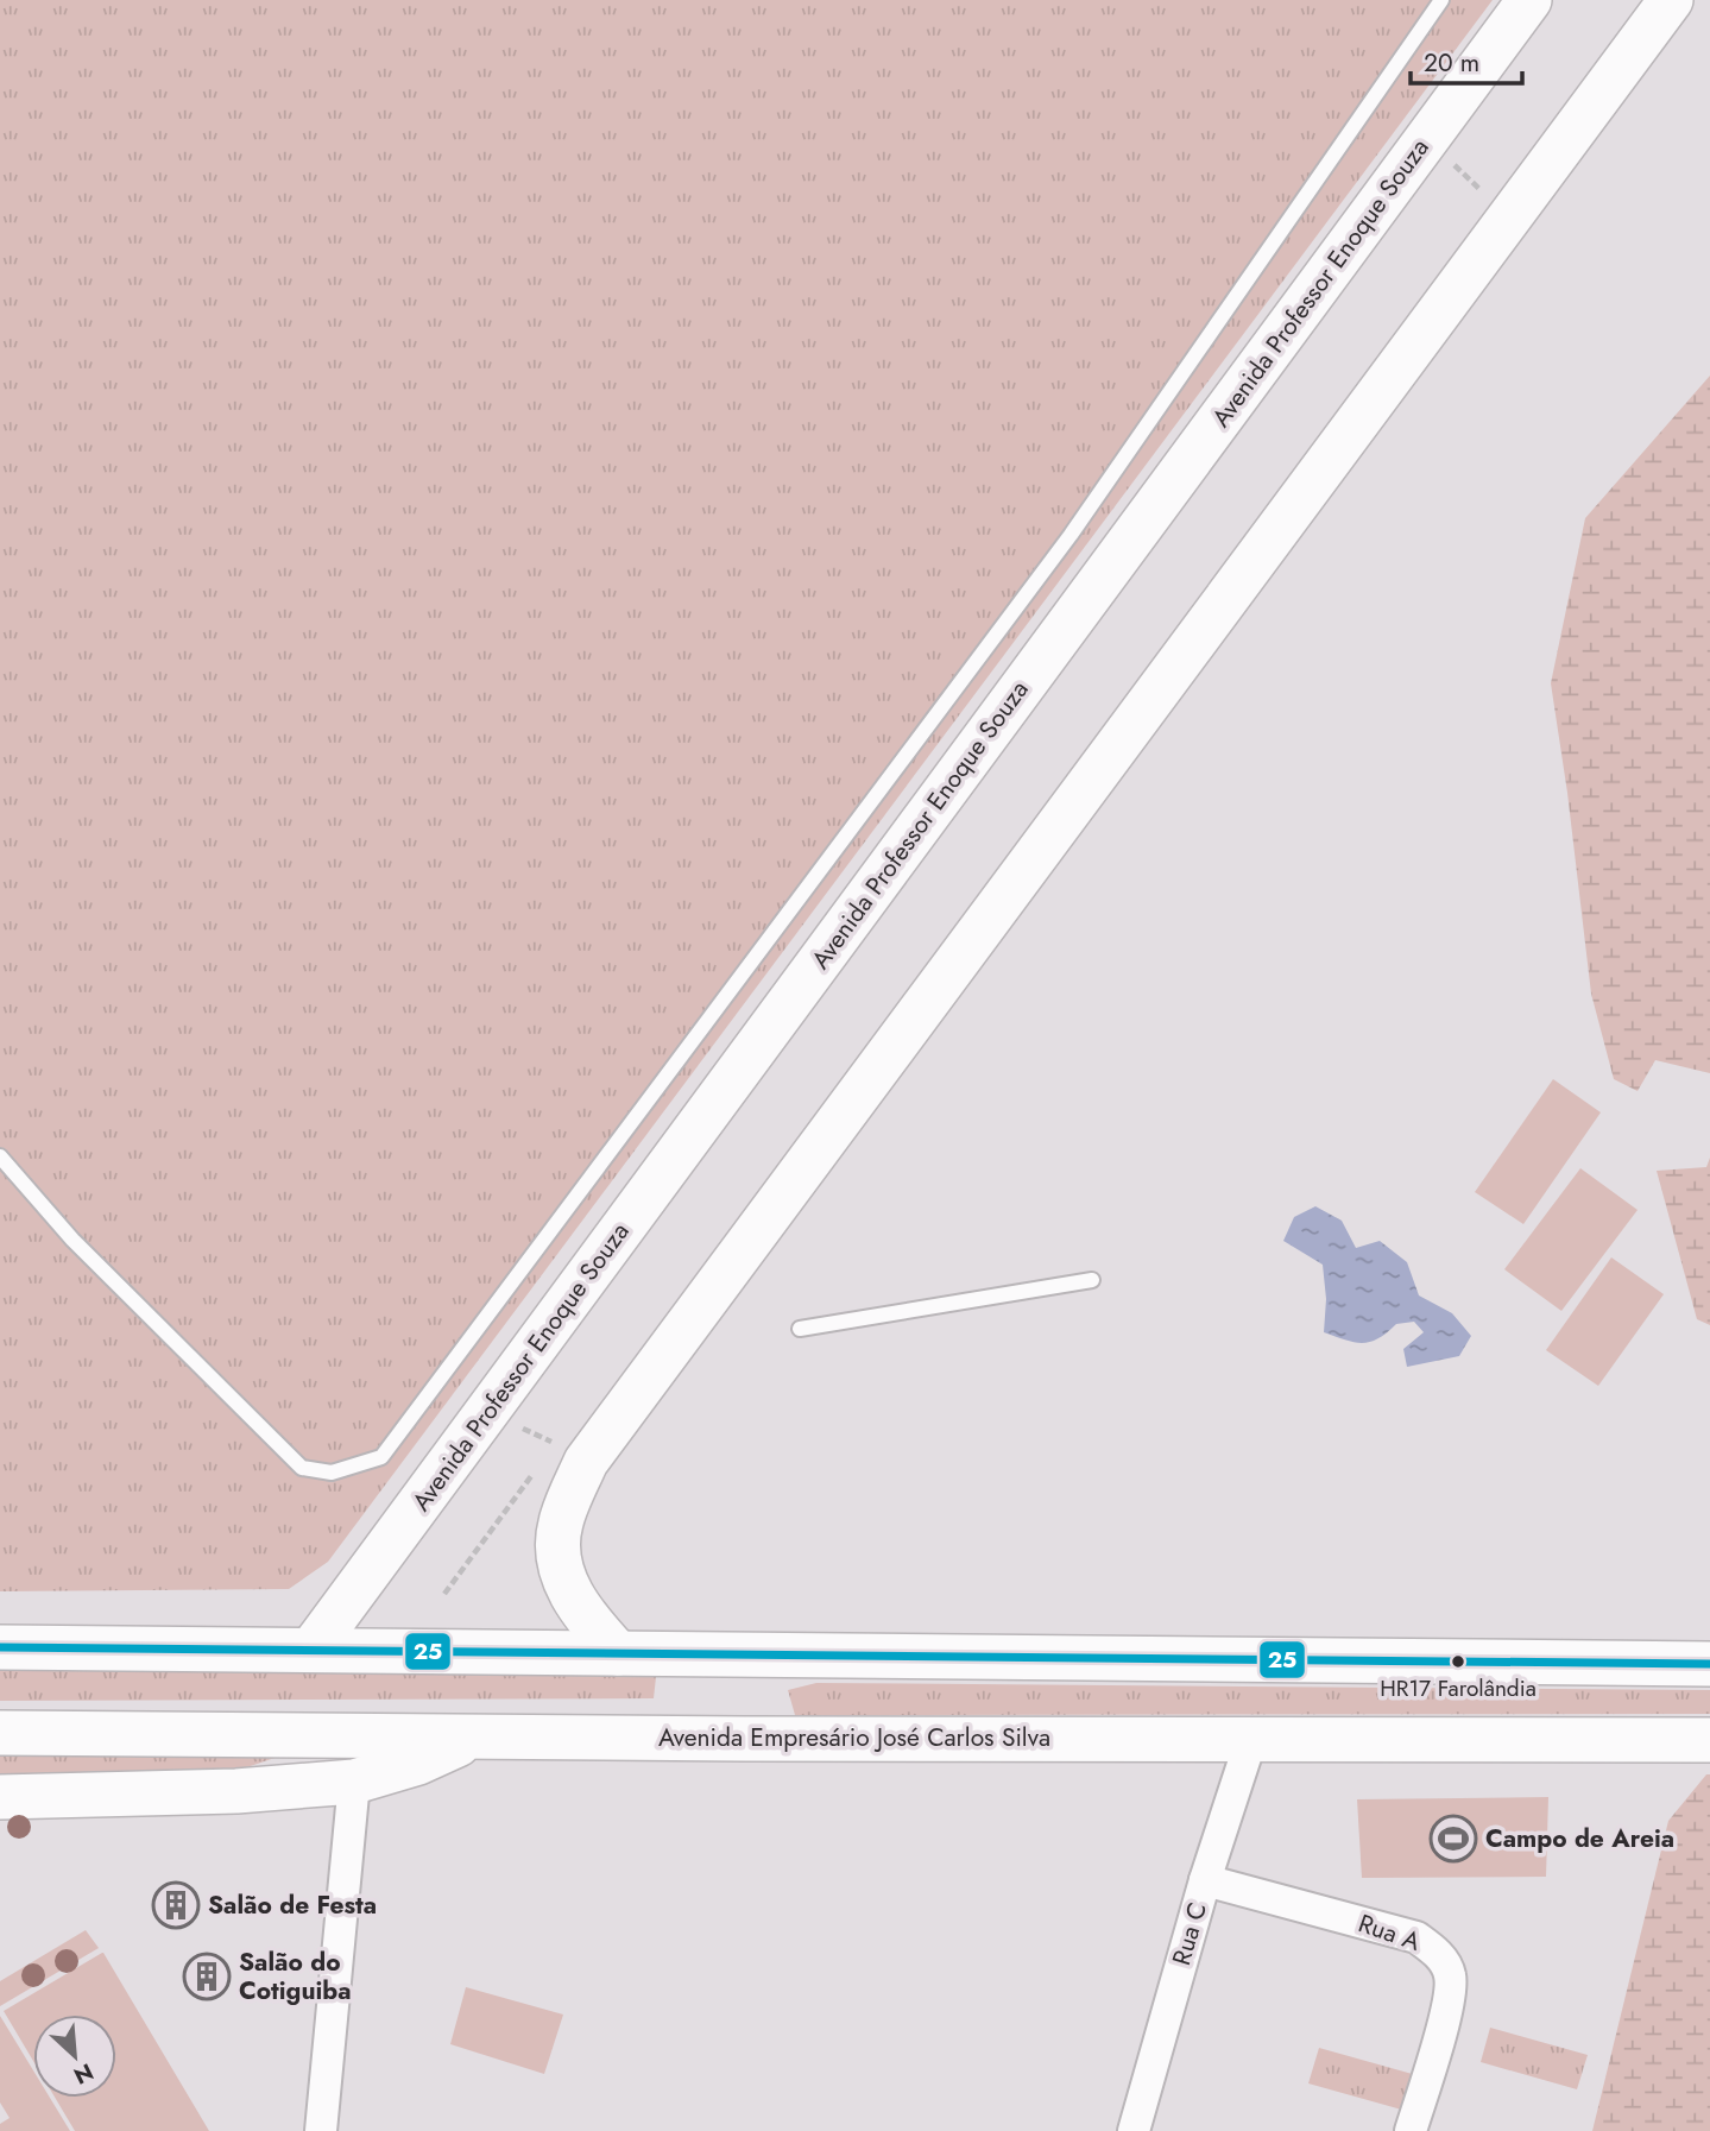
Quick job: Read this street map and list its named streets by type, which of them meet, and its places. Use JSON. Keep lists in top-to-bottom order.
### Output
{
  "streets": {
    "main road": ["Avenida Professor Enoque Souza", "Avenida Empresário José Carlos Silva"],
    "street": ["Rua A", "Rua C"]
  },
  "crossings": [
    ["Avenida Empresário José Carlos Silva", "Rua C"],
    ["Rua A", "Rua C"]
  ],
  "places": {
    "other": ["HR17 Farolândia"],
    "sports": ["Campo de Areia"],
    "building": ["Salão de Festa", "Salão do Cotiguiba"]
  },
  "lines": ["transit line 25"],
  "scale_bar": "20 m",
  "north": "bottom right"
}
